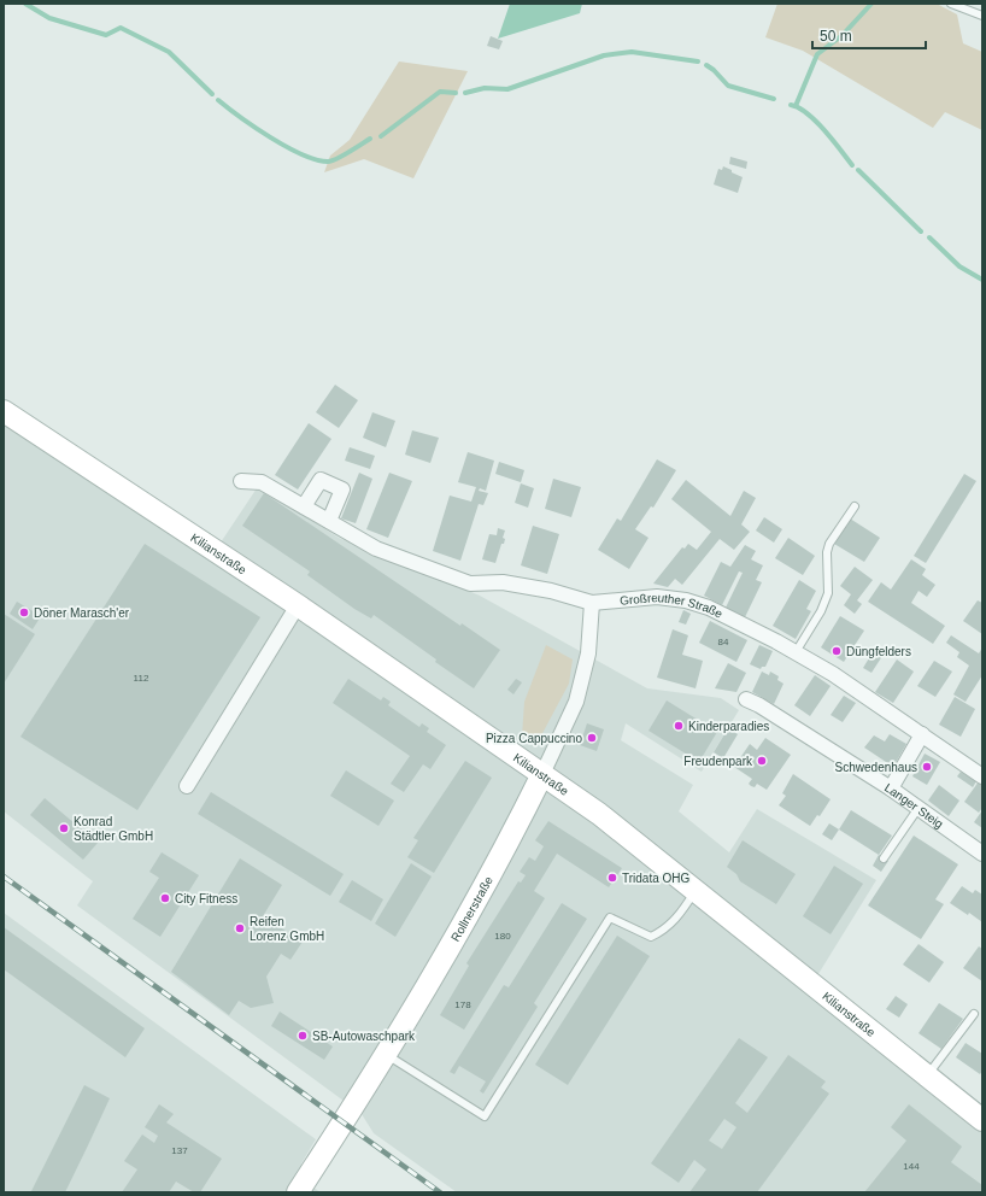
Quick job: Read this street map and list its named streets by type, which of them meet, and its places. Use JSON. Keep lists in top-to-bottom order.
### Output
{
  "streets": {
    "main road": ["Kilianstraße", "Rollnerstraße"],
    "street": ["Großreuther Straße", "Langer Steig"]
  },
  "crossings": [
    ["Kilianstraße", "Rollnerstraße"],
    ["Großreuther Straße", "Rollnerstraße"]
  ],
  "places": [
    "Döner Marasch'er",
    "Düngfelders",
    "Kinderparadies",
    "Pizza Cappuccino",
    "Freudenpark",
    "Schwedenhaus",
    "Konrad Städtler GmbH",
    "Tridata OHG",
    "City Fitness",
    "Reifen Lorenz GmbH",
    "SB-Autowaschpark"
  ],
  "house_numbers": [
    "84",
    "112",
    "180",
    "178",
    "137",
    "144"
  ],
  "scale_bar": "50 m"
}
